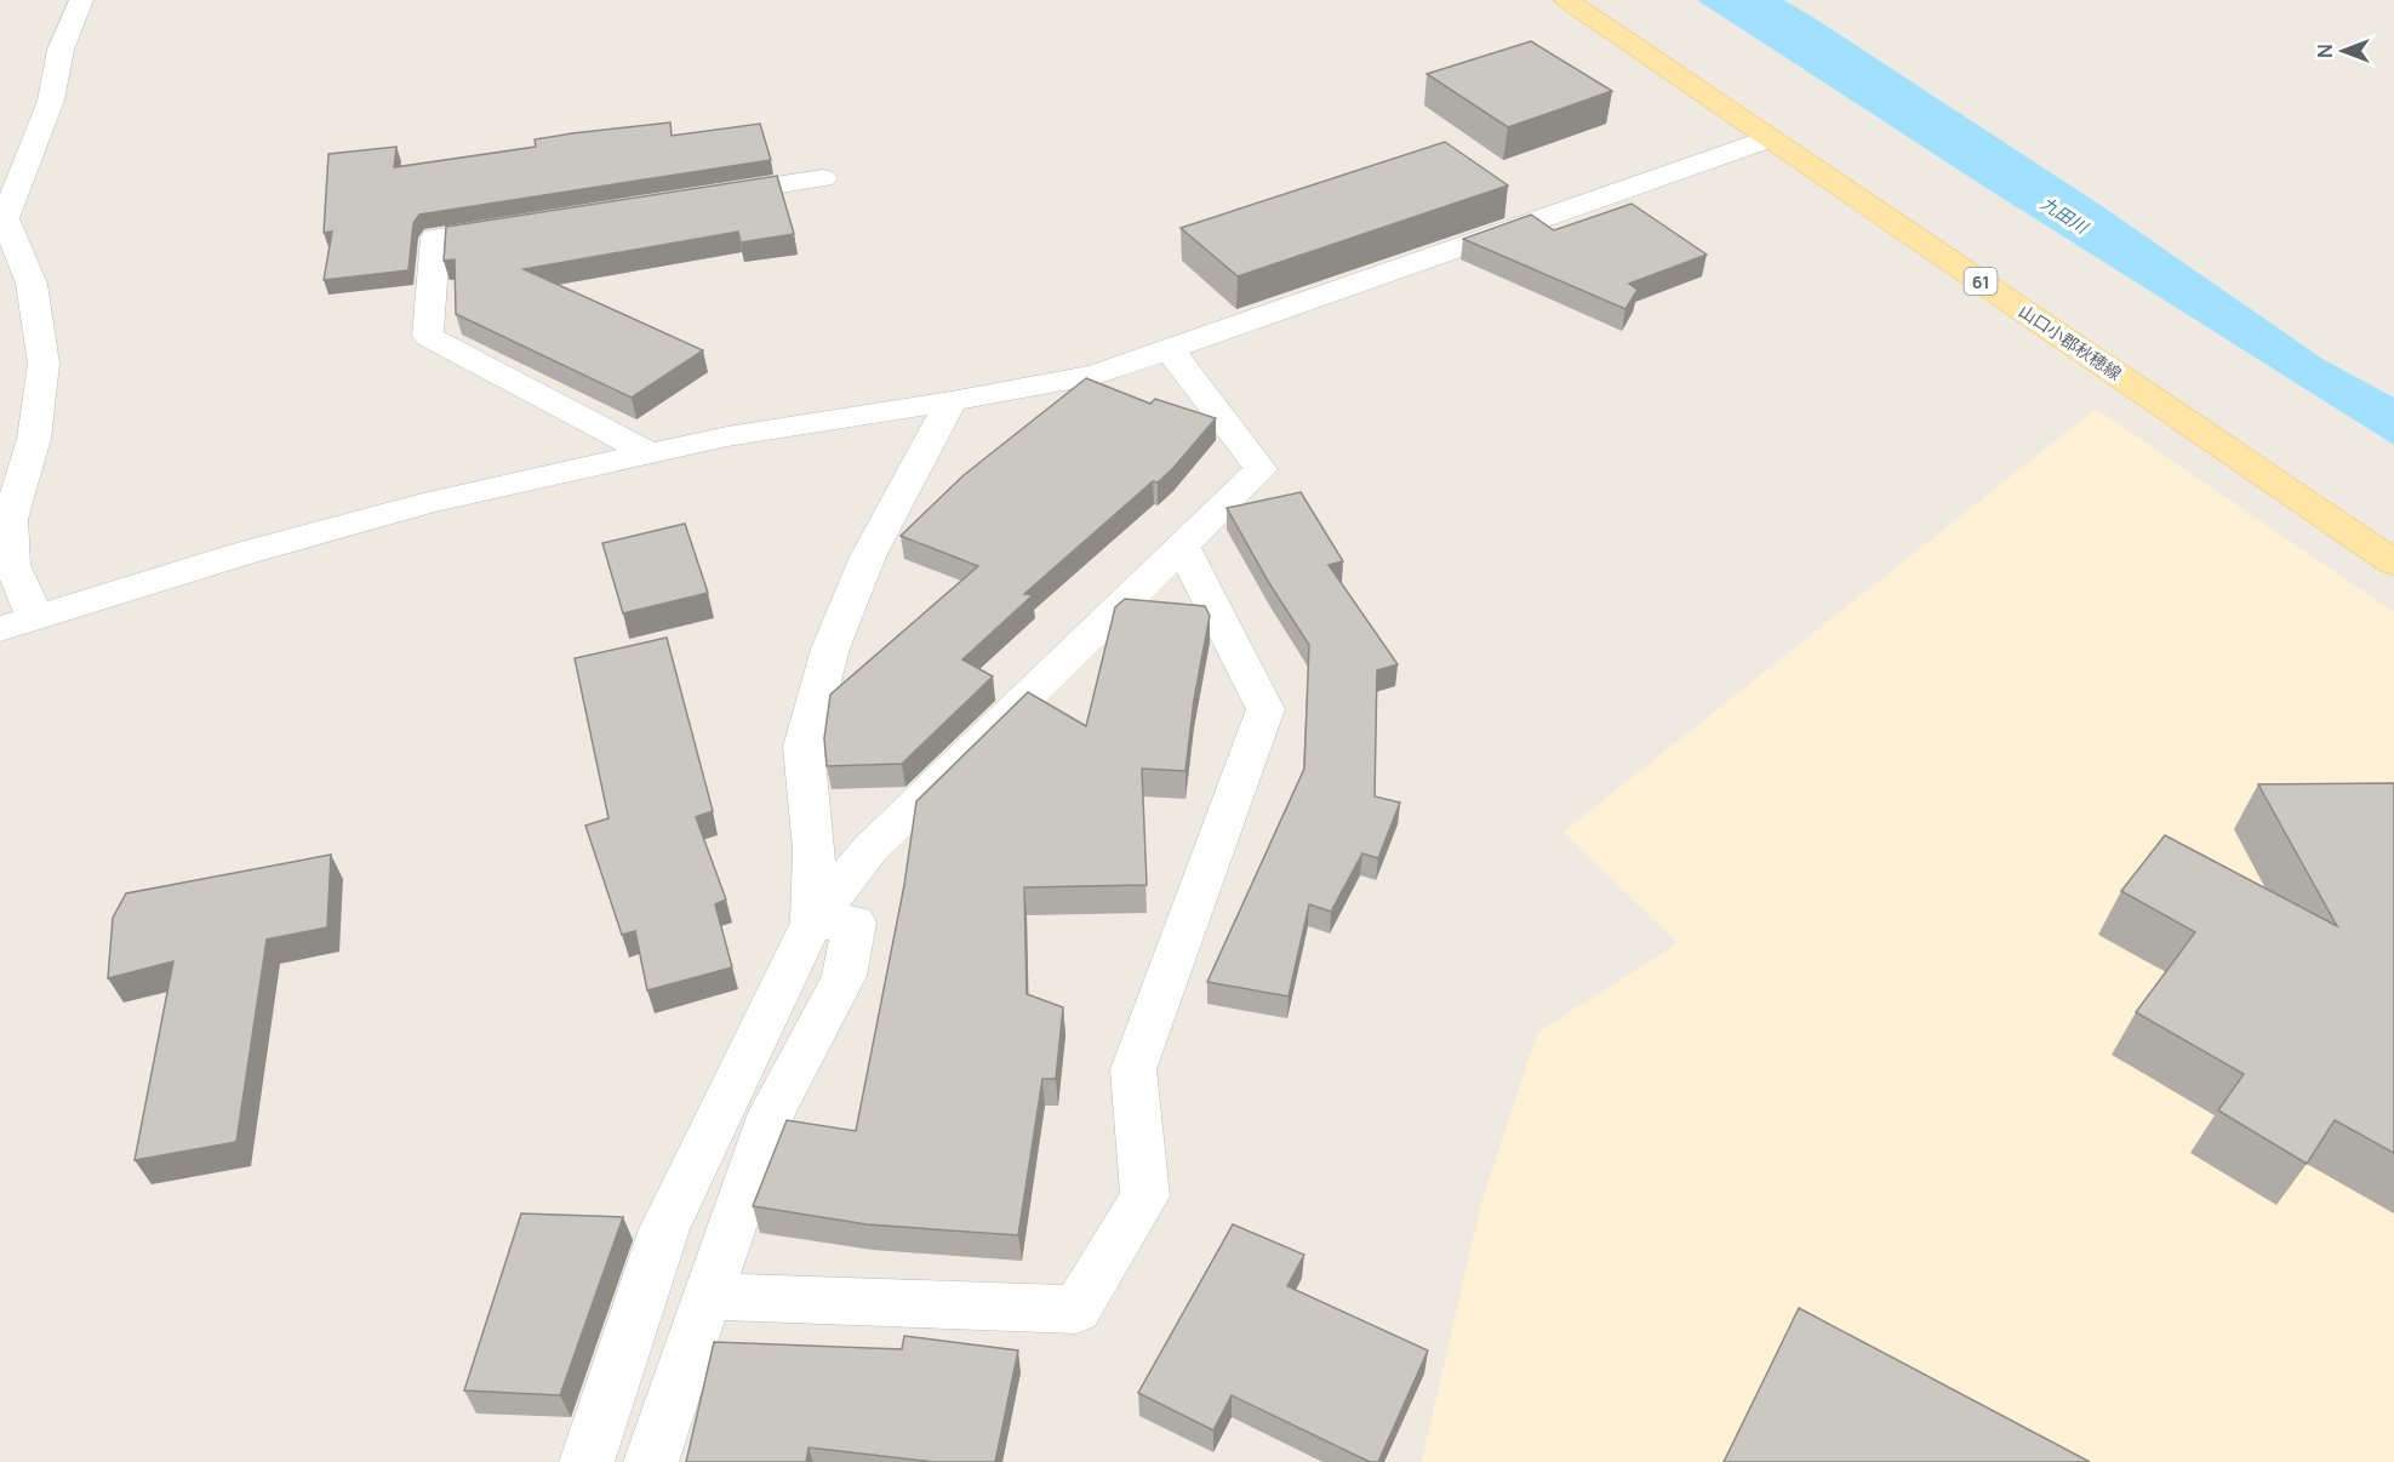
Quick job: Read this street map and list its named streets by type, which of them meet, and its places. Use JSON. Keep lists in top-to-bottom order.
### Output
{
  "streets": {
    "main road": ["61", "山口小郡秋穂線"]
  },
  "water": ["九田川"],
  "north": "left"
}
